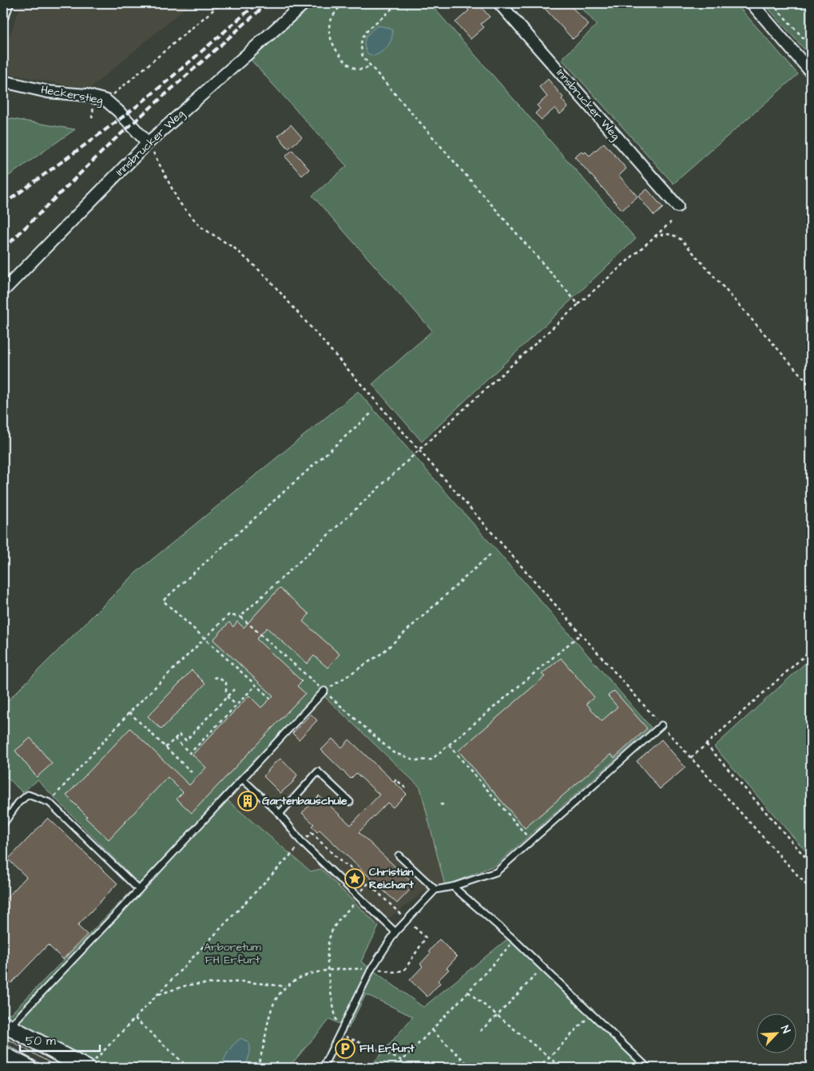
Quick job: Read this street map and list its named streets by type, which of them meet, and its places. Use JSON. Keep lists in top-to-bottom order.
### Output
{
  "streets": {
    "street": ["Heckerstieg", "Innsbrucker Weg"]
  },
  "crossings": [
    ["Heckerstieg", "Innsbrucker Weg"]
  ],
  "parks": ["Arboretum FH Erfurt"],
  "places": {
    "building": ["Gartenbauschule"],
    "place": ["Christian Reichart"],
    "parking": ["FH Erfurt"]
  },
  "scale_bar": "50 m",
  "north": "top right"
}
